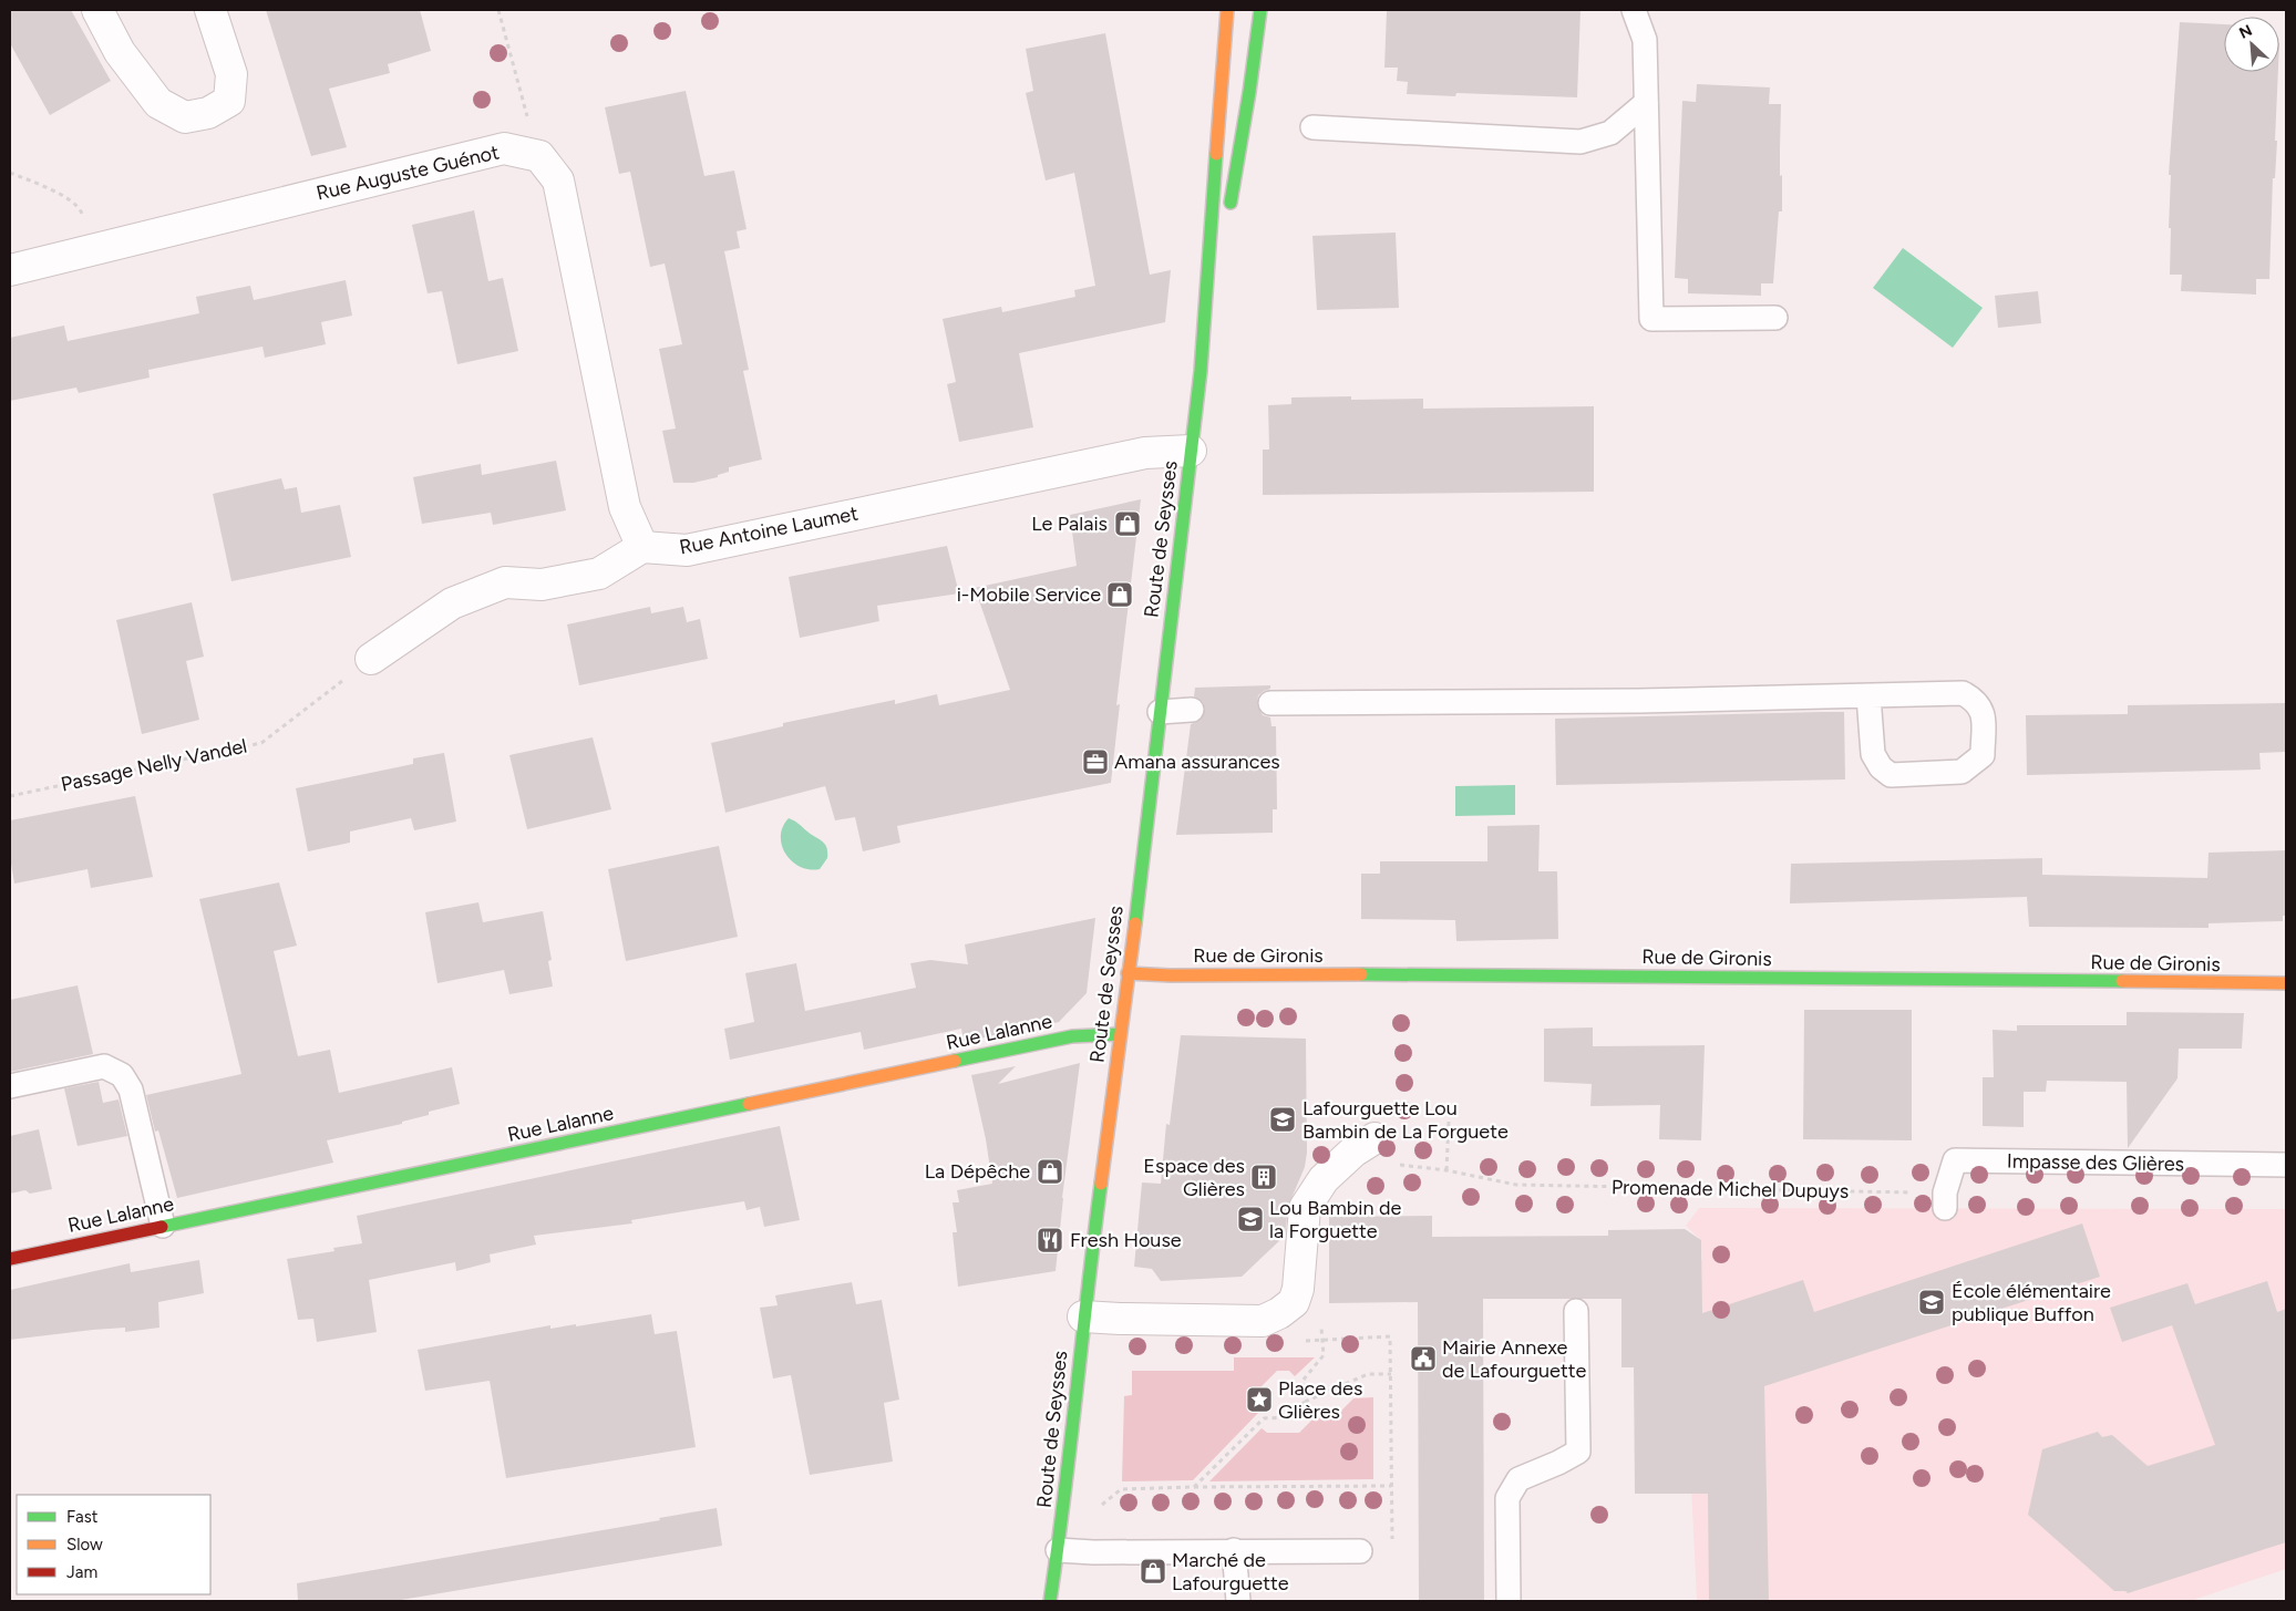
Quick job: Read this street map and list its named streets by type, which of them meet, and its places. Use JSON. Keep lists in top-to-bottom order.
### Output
{
  "streets": {
    "street": [
      "Rue Auguste Guénot",
      "Rue Antoine Laumet",
      "Route de Seysses",
      "Rue de Gironis",
      "Rue Lalanne"
    ],
    "lane": ["Impasse des Glières"],
    "path": ["Passage Nelly Vandel", "Promenade Michel Dupuys"]
  },
  "crossings": [
    ["Rue Antoine Laumet", "Route de Seysses"],
    ["Route de Seysses", "Rue de Gironis"],
    ["Route de Seysses", "Rue Lalanne"],
    ["Impasse des Glières", "Promenade Michel Dupuys"]
  ],
  "places": {
    "shop": [
      "Le Palais",
      "i-Mobile Service",
      "La Dépêche",
      "Marché de Lafourguette"
    ],
    "office": ["Amana assurances"],
    "school or university": ["Lafourguette Lou Bambin de La Forguete", "Lou Bambin de la Forguette", "École élémentaire publique Buffon"],
    "building": ["Espace des Glières"],
    "restaurant": ["Fresh House"],
    "public building": ["Mairie Annexe de Lafourguette"],
    "place": ["Place des Glières"]
  },
  "legend": ["Fast", "Slow", "Jam"],
  "north": "top left"
}
